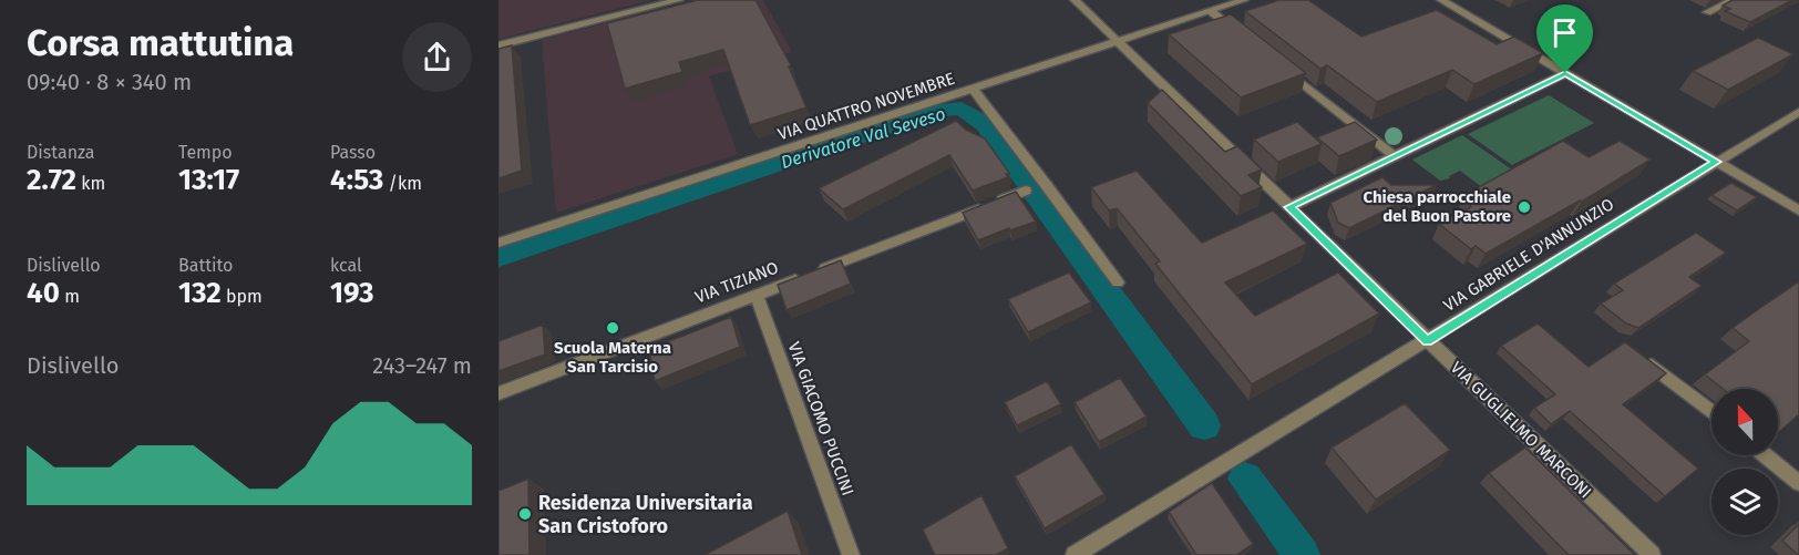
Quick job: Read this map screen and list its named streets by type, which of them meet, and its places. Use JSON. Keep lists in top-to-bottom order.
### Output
{
  "streets": {
    "street": [
      "VIA QUATTRO NOVEMBRE",
      "VIA GABRIELE D'ANNUNZIO",
      "VIA TIZIANO",
      "VIA GIACOMO PUCCINI",
      "VIA GUGLIELMO MARCONI"
    ]
  },
  "crossings": [
    ["VIA QUATTRO NOVEMBRE", "VIA GUGLIELMO MARCONI"],
    ["VIA GABRIELE D'ANNUNZIO", "VIA GUGLIELMO MARCONI"],
    ["VIA TIZIANO", "VIA GIACOMO PUCCINI"]
  ],
  "water": ["Derivatore Val Seveso"],
  "places": ["Chiesa parrocchiale del Buon Pastore", "Scuola Materna San Tarcisio", "Residenza Universitaria San Cristoforo"],
  "north": "top",
  "page": {
    "heading": ["Corsa mattutina", "09:40 · 8 × 340 m"],
    "stats": [
      ["Distanza", "2.72 km"],
      ["Tempo", "13:17"],
      ["Passo", "4:53 /km"],
      ["Dislivello", "40 m"],
      ["Battito", "132 bpm"],
      ["kcal", "193"]
    ],
    "chart": ["Dislivello", "243–247 m"]
  }
}
